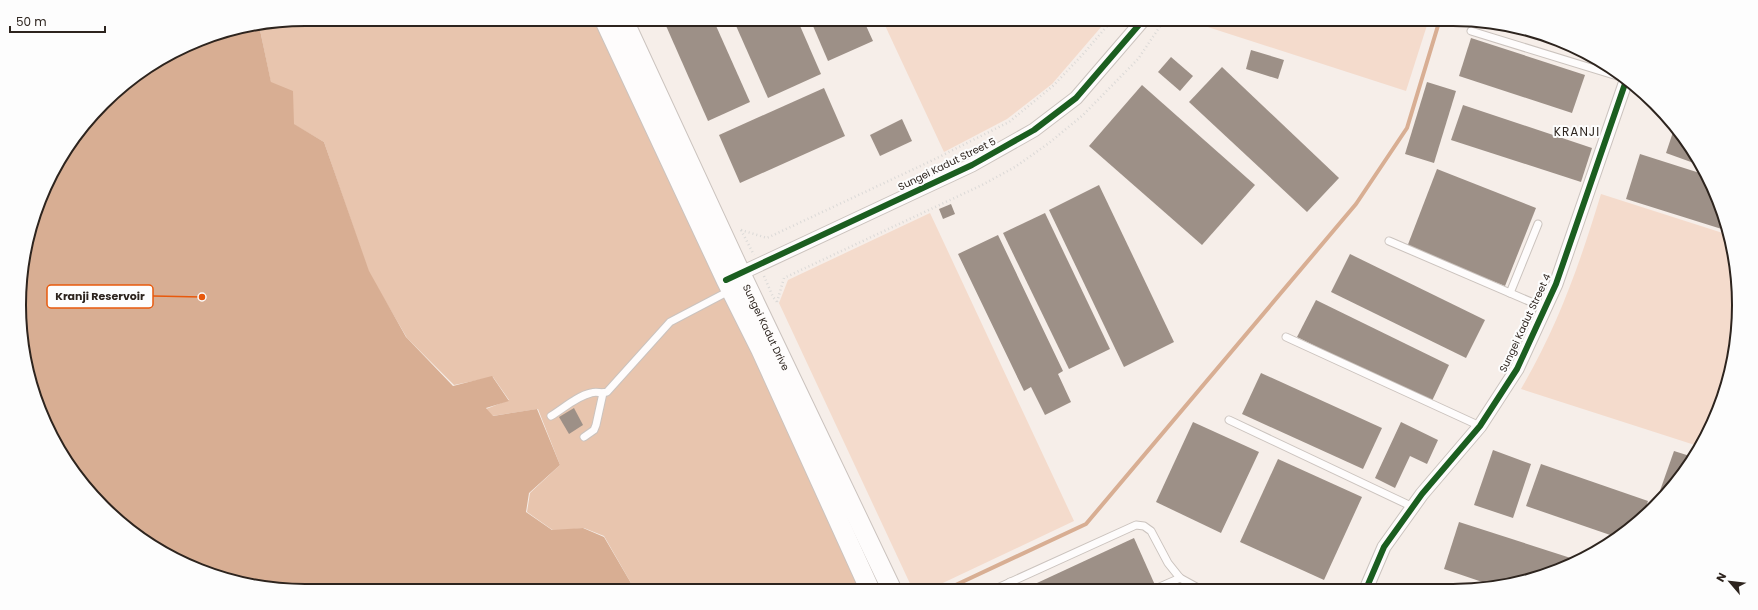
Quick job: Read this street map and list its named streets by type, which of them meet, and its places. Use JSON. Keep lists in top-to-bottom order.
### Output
{
  "streets": {
    "main road": ["Sungei Kadut Drive"],
    "street": ["Sungei Kadut Street 5", "Sungei Kadut Street 4"]
  },
  "crossings": [
    ["Sungei Kadut Street 5", "Sungei Kadut Drive"]
  ],
  "districts": ["KRANJI"],
  "places": ["Kranji Reservoir"],
  "scale_bar": "50 m",
  "north": "top left"
}
